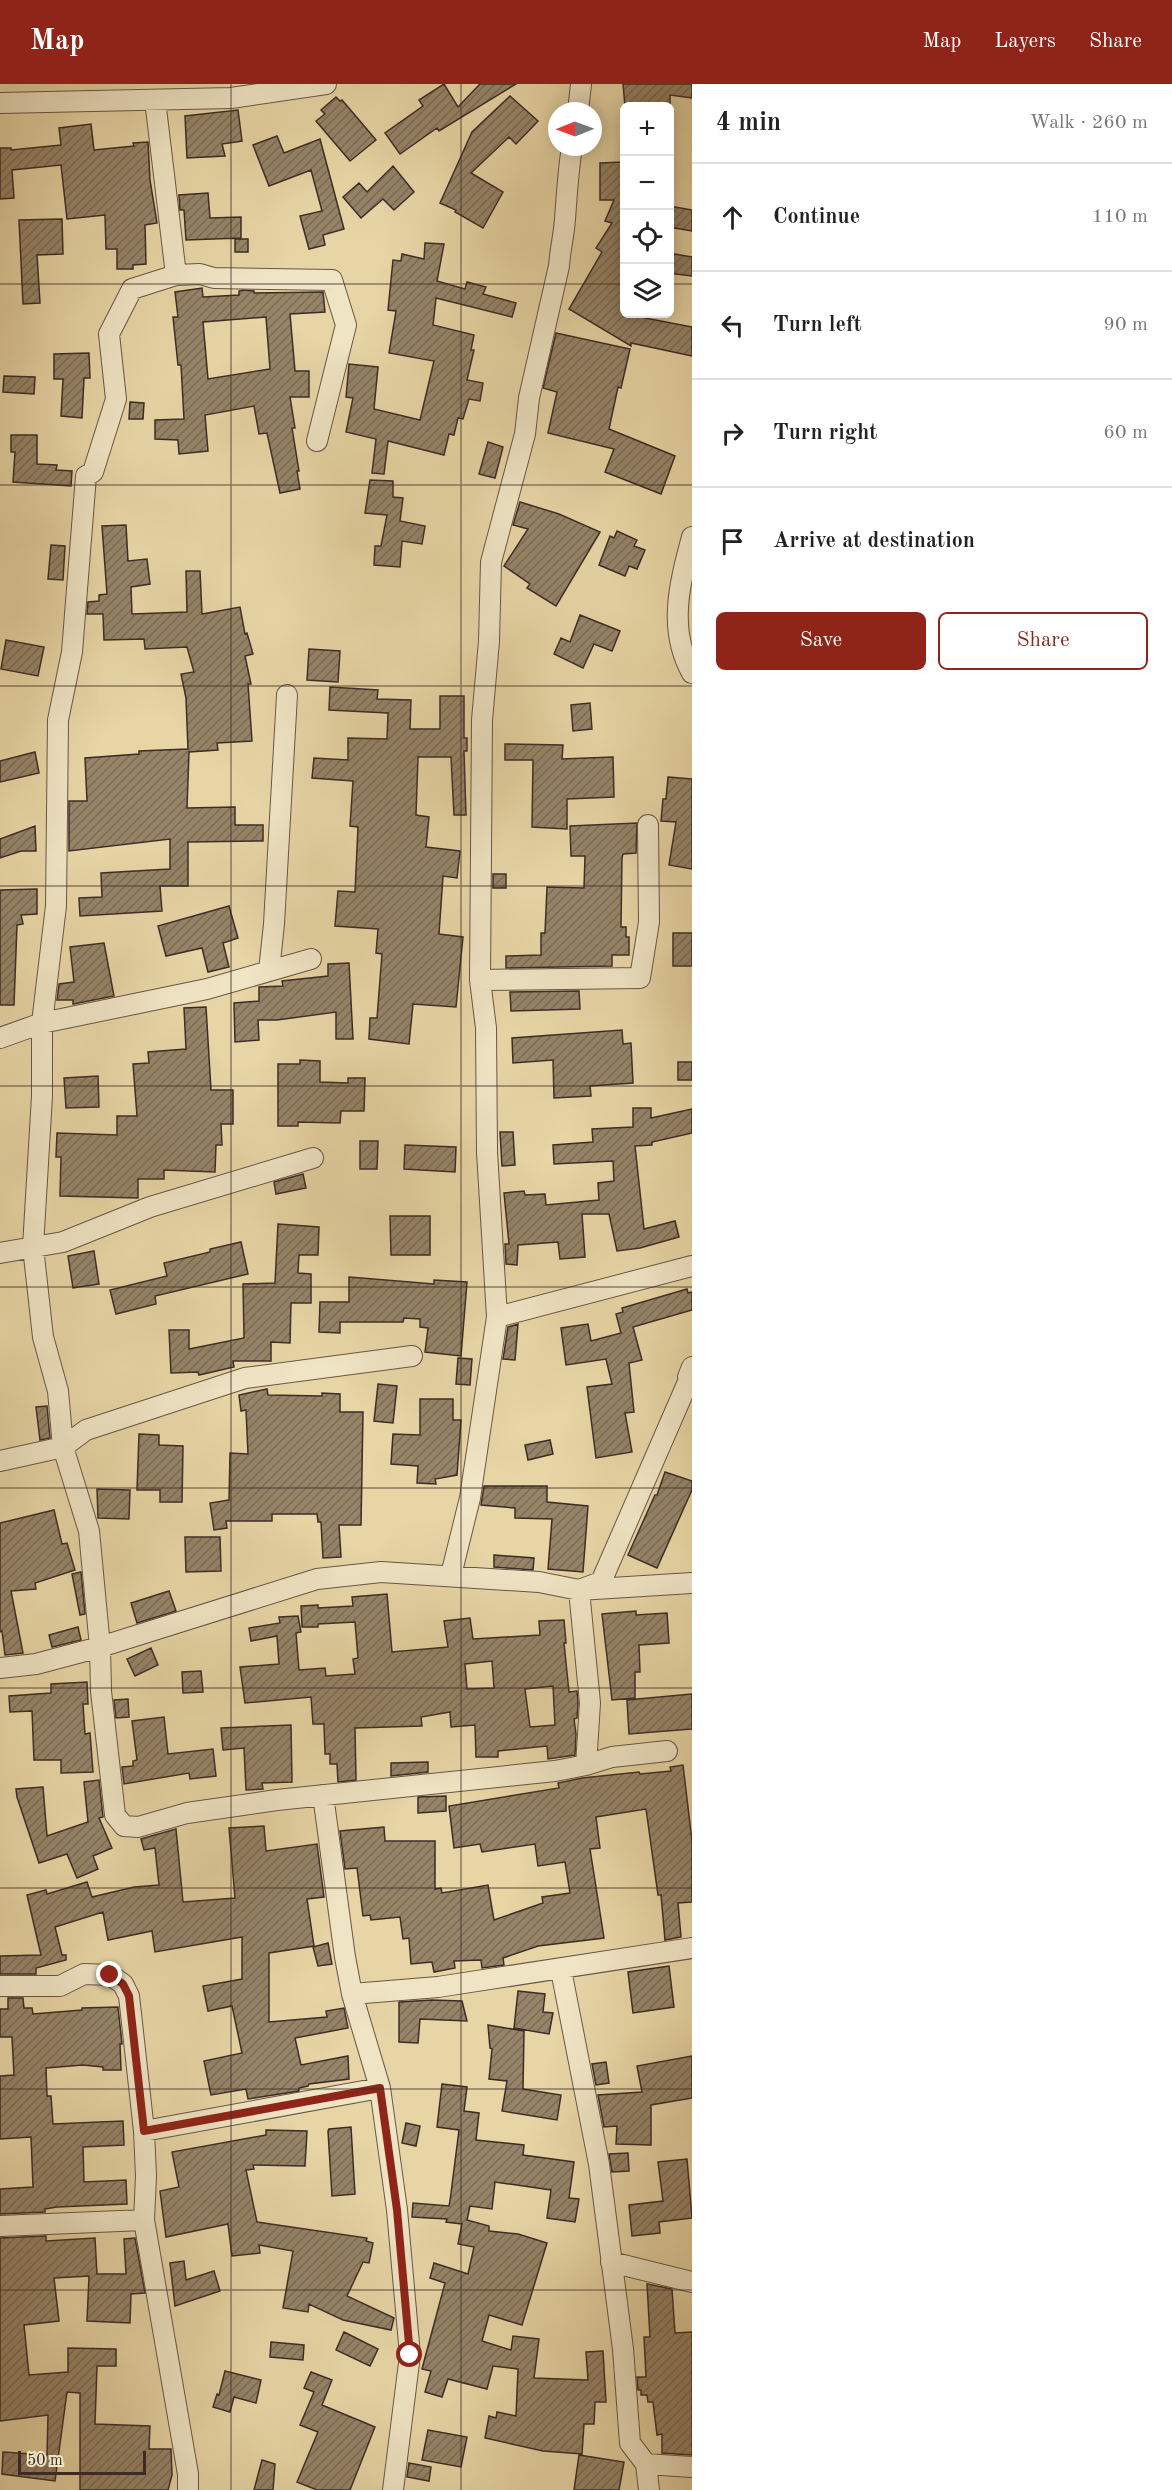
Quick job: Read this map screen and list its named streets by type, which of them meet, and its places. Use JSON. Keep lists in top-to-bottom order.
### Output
{
  "scale_bar": "50 m",
  "north": "left",
  "page": {
    "header": "Map",
    "nav": ["Map", "Layers", "Share"],
    "heading": ["4 min", "Walk · 260 m"],
    "map_buttons": ["+", "−"],
    "list": [
      ["Continue", "110 m"],
      ["Turn left", "90 m"],
      ["Turn right", "60 m"],
      "Arrive at destination"
    ],
    "buttons": ["Save", "Share"],
    "scale": "50 m"
  }
}
